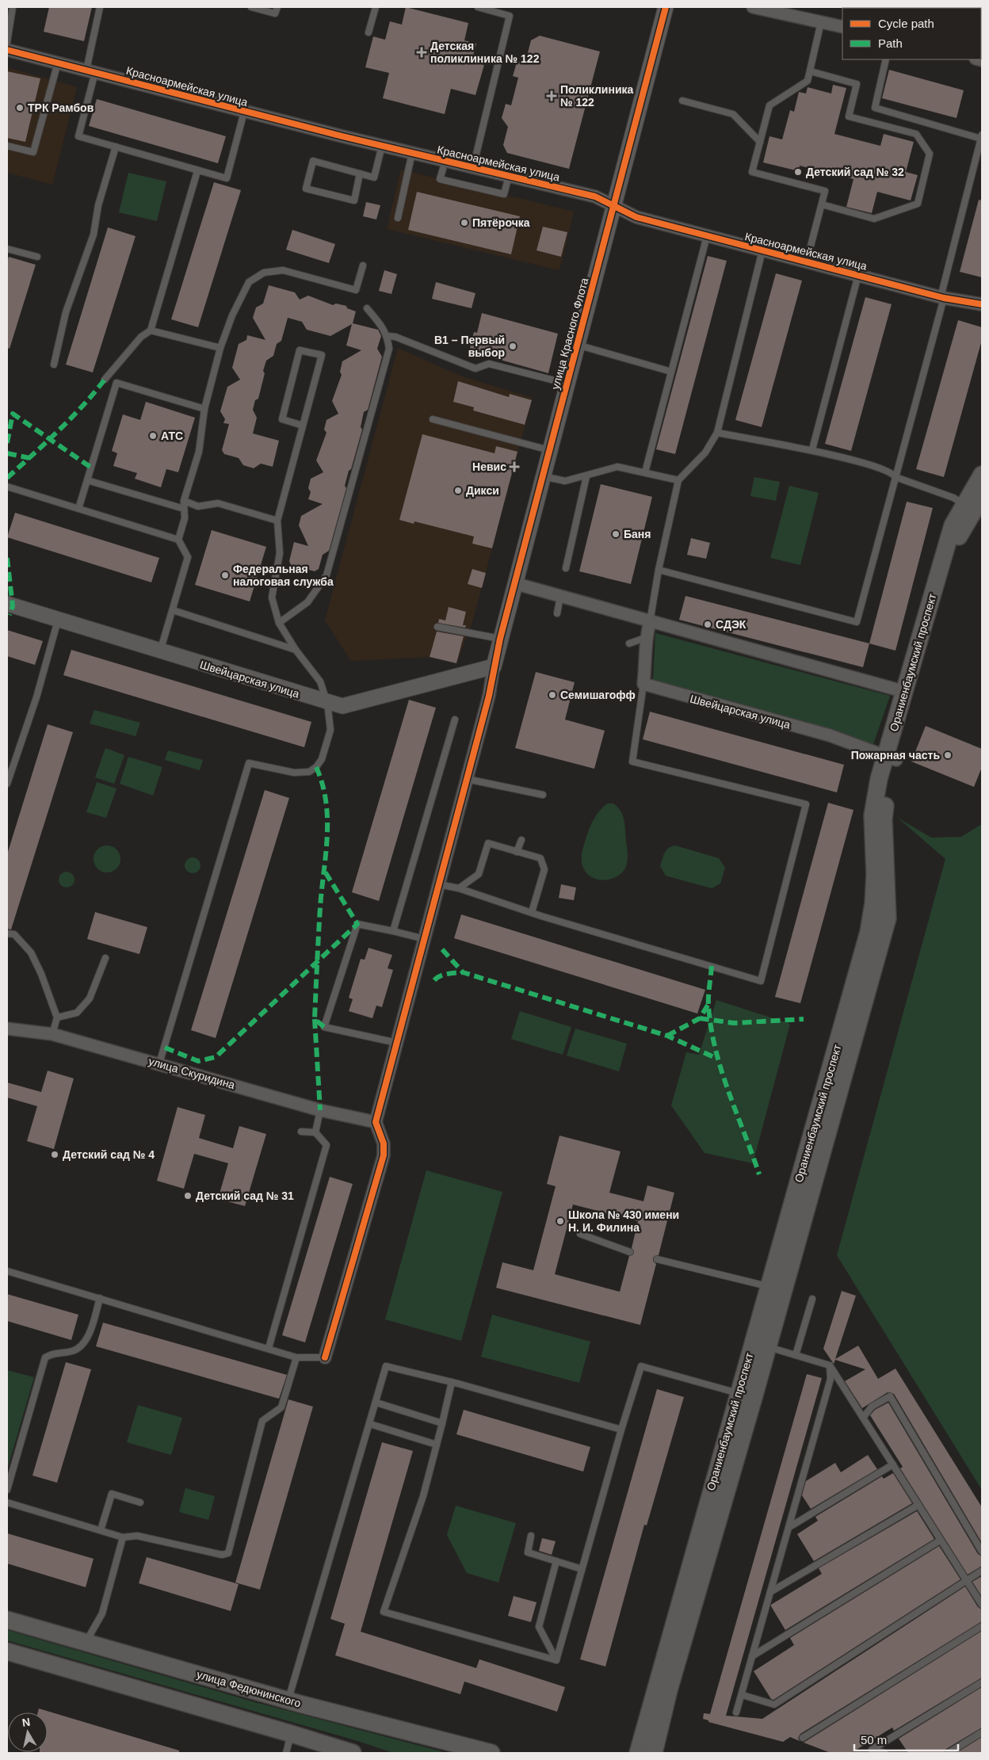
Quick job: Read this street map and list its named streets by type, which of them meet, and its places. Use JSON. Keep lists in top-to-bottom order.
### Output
{
  "streets": {
    "main road": ["Ораниенбаумский проспект", "улица Федюнинского"],
    "street": [
      "Красноармейская улица",
      "улица Красного Флота",
      "Швейцарская улица",
      "улица Скуридина"
    ]
  },
  "crossings": [
    ["Красноармейская улица", "улица Красного Флота"],
    ["улица Красного Флота", "Швейцарская улица"],
    ["Ораниенбаумский проспект", "Швейцарская улица"]
  ],
  "places": {
    "health": ["Детская поликлиника № 122", "Поликлиника № 122", "Невис"],
    "other": [
      "ТРК Рамбов",
      "Детский сад № 32",
      "Пятёрочка",
      "В1 – Первый выбор",
      "АТС",
      "Дикси",
      "Баня",
      "Федеральная налоговая служба",
      "СДЭК",
      "Семишагофф",
      "Пожарная часть",
      "Детский сад № 4",
      "Детский сад № 31",
      "Школа № 430 имени Н. И. Филина"
    ]
  },
  "legend": ["Cycle path", "Path"],
  "scale_bar": "50 m",
  "north": "top"
}
